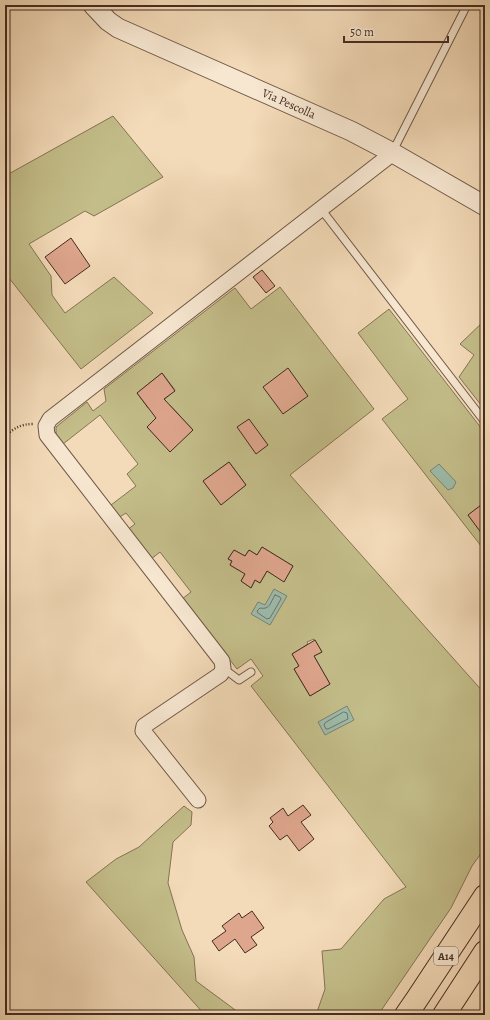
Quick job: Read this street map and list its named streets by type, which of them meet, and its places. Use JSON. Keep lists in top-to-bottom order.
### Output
{
  "streets": {
    "highway": ["A14"],
    "street": ["Via Pescolla"]
  },
  "scale_bar": "50 m"
}
